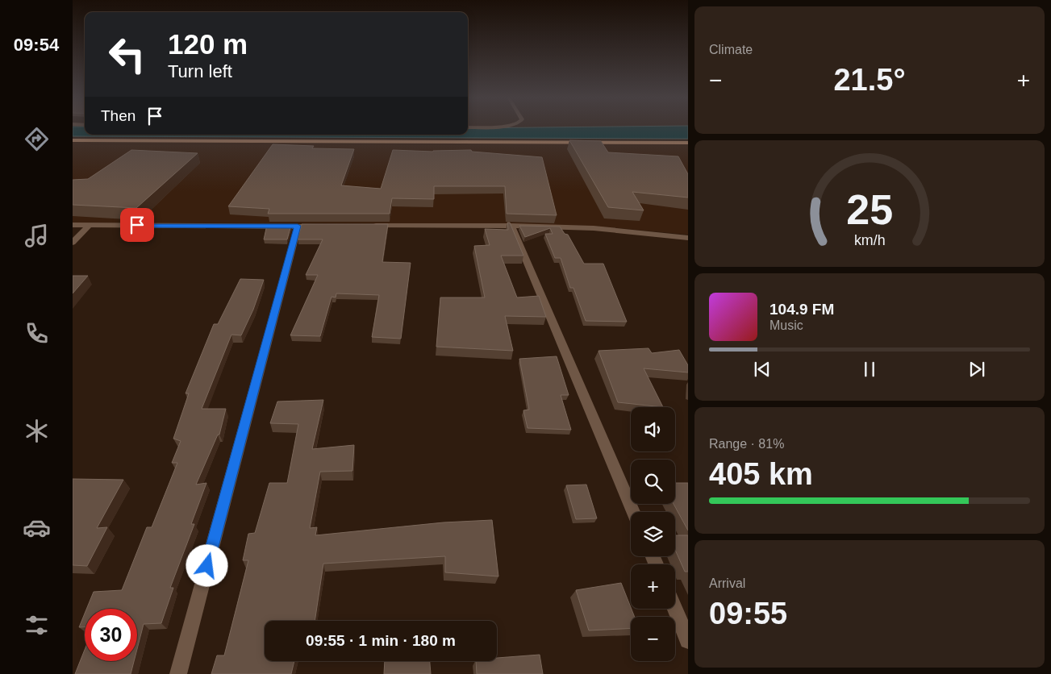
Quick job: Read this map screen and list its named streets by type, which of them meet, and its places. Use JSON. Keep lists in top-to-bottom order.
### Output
{
  "page": {
    "tabs": "09:54",
    "tile": [
      "Climate",
      ["Range · 81%", "405 km"],
      ["Arrival", "09:55"]
    ],
    "turn": ["120 m", "Turn left"],
    "heat": ["−", "21.5°", "+"],
    "then": "Then",
    "song": ["104.9 FM", "Music"],
    "map_buttons": ["+", "−"],
    "limit": "30",
    "trip": "09:55 · 1 min · 180 m",
    "gauge": ["25", "km/h"]
  }
}
